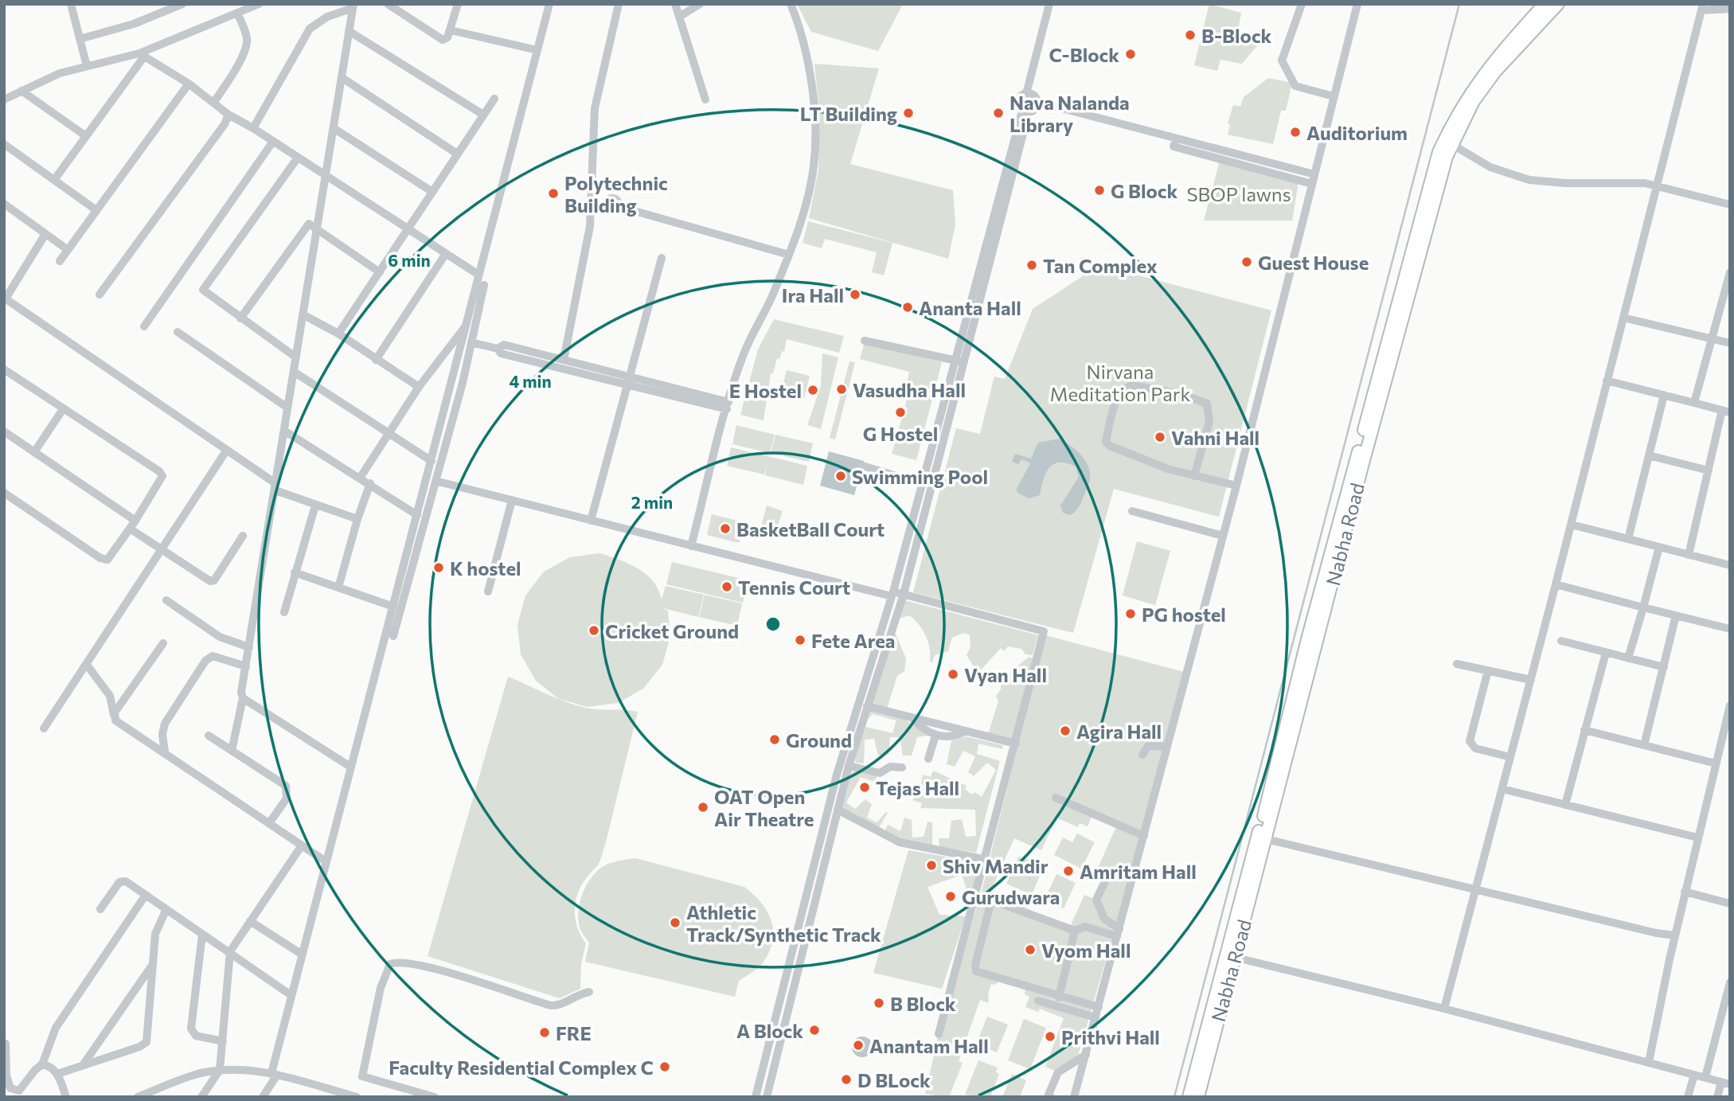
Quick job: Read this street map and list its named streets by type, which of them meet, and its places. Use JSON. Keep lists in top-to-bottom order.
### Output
{
  "streets": {
    "main road": ["Nabha Road"]
  },
  "parks": ["SBOP lawns", "Nirvana Meditation Park"],
  "places": [
    "B-Block",
    "C-Block",
    "LT Building",
    "Nava Nalanda Library",
    "Auditorium",
    "G Block",
    "Polytechnic Building",
    "Guest House",
    "Tan Complex",
    "Ira Hall",
    "Ananta Hall",
    "Vasudha Hall",
    "E Hostel",
    "G Hostel",
    "Vahni Hall",
    "Swimming Pool",
    "BasketBall Court",
    "K hostel",
    "Tennis Court",
    "PG hostel",
    "Cricket Ground",
    "Fete Area",
    "Vyan Hall",
    "Agira Hall",
    "Ground",
    "Tejas Hall",
    "OAT Open Air Theatre",
    "Shiv Mandir",
    "Amritam Hall",
    "Gurudwara",
    "Athletic Track/Synthetic Track",
    "Vyom Hall",
    "B Block",
    "A Block",
    "FRE",
    "Prithvi Hall",
    "Anantam Hall",
    "Faculty Residential Complex C",
    "D BLock"
  ],
  "rings": ["6 min", "4 min", "2 min"]
}
